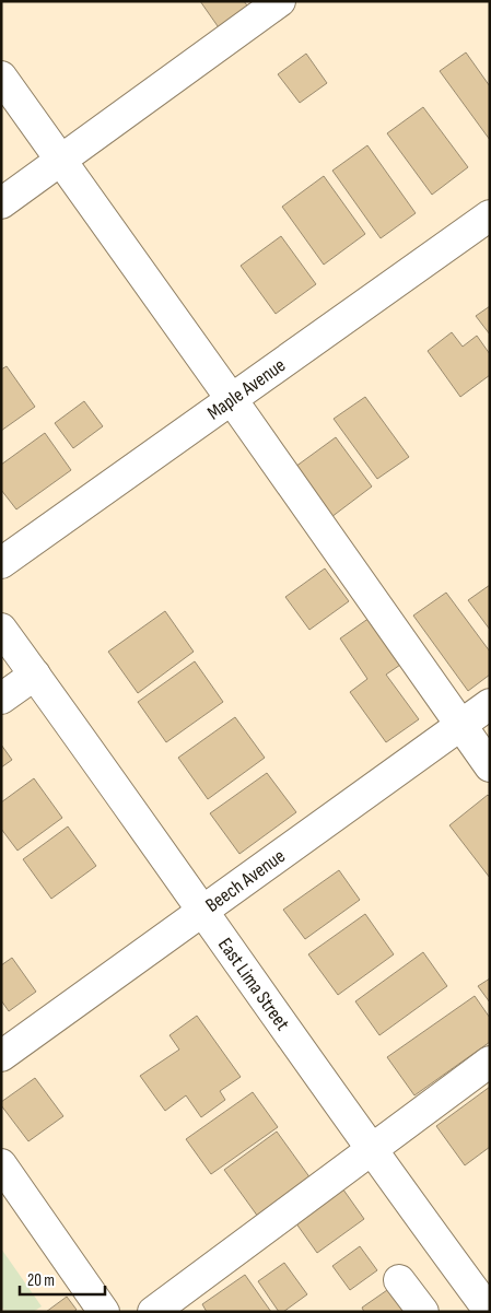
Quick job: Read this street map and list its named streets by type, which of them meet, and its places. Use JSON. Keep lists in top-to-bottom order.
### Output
{
  "streets": {
    "street": ["Maple Avenue", "Beech Avenue", "East Lima Street"]
  },
  "crossings": [
    ["Beech Avenue", "East Lima Street"]
  ],
  "scale_bar": "20 m"
}
